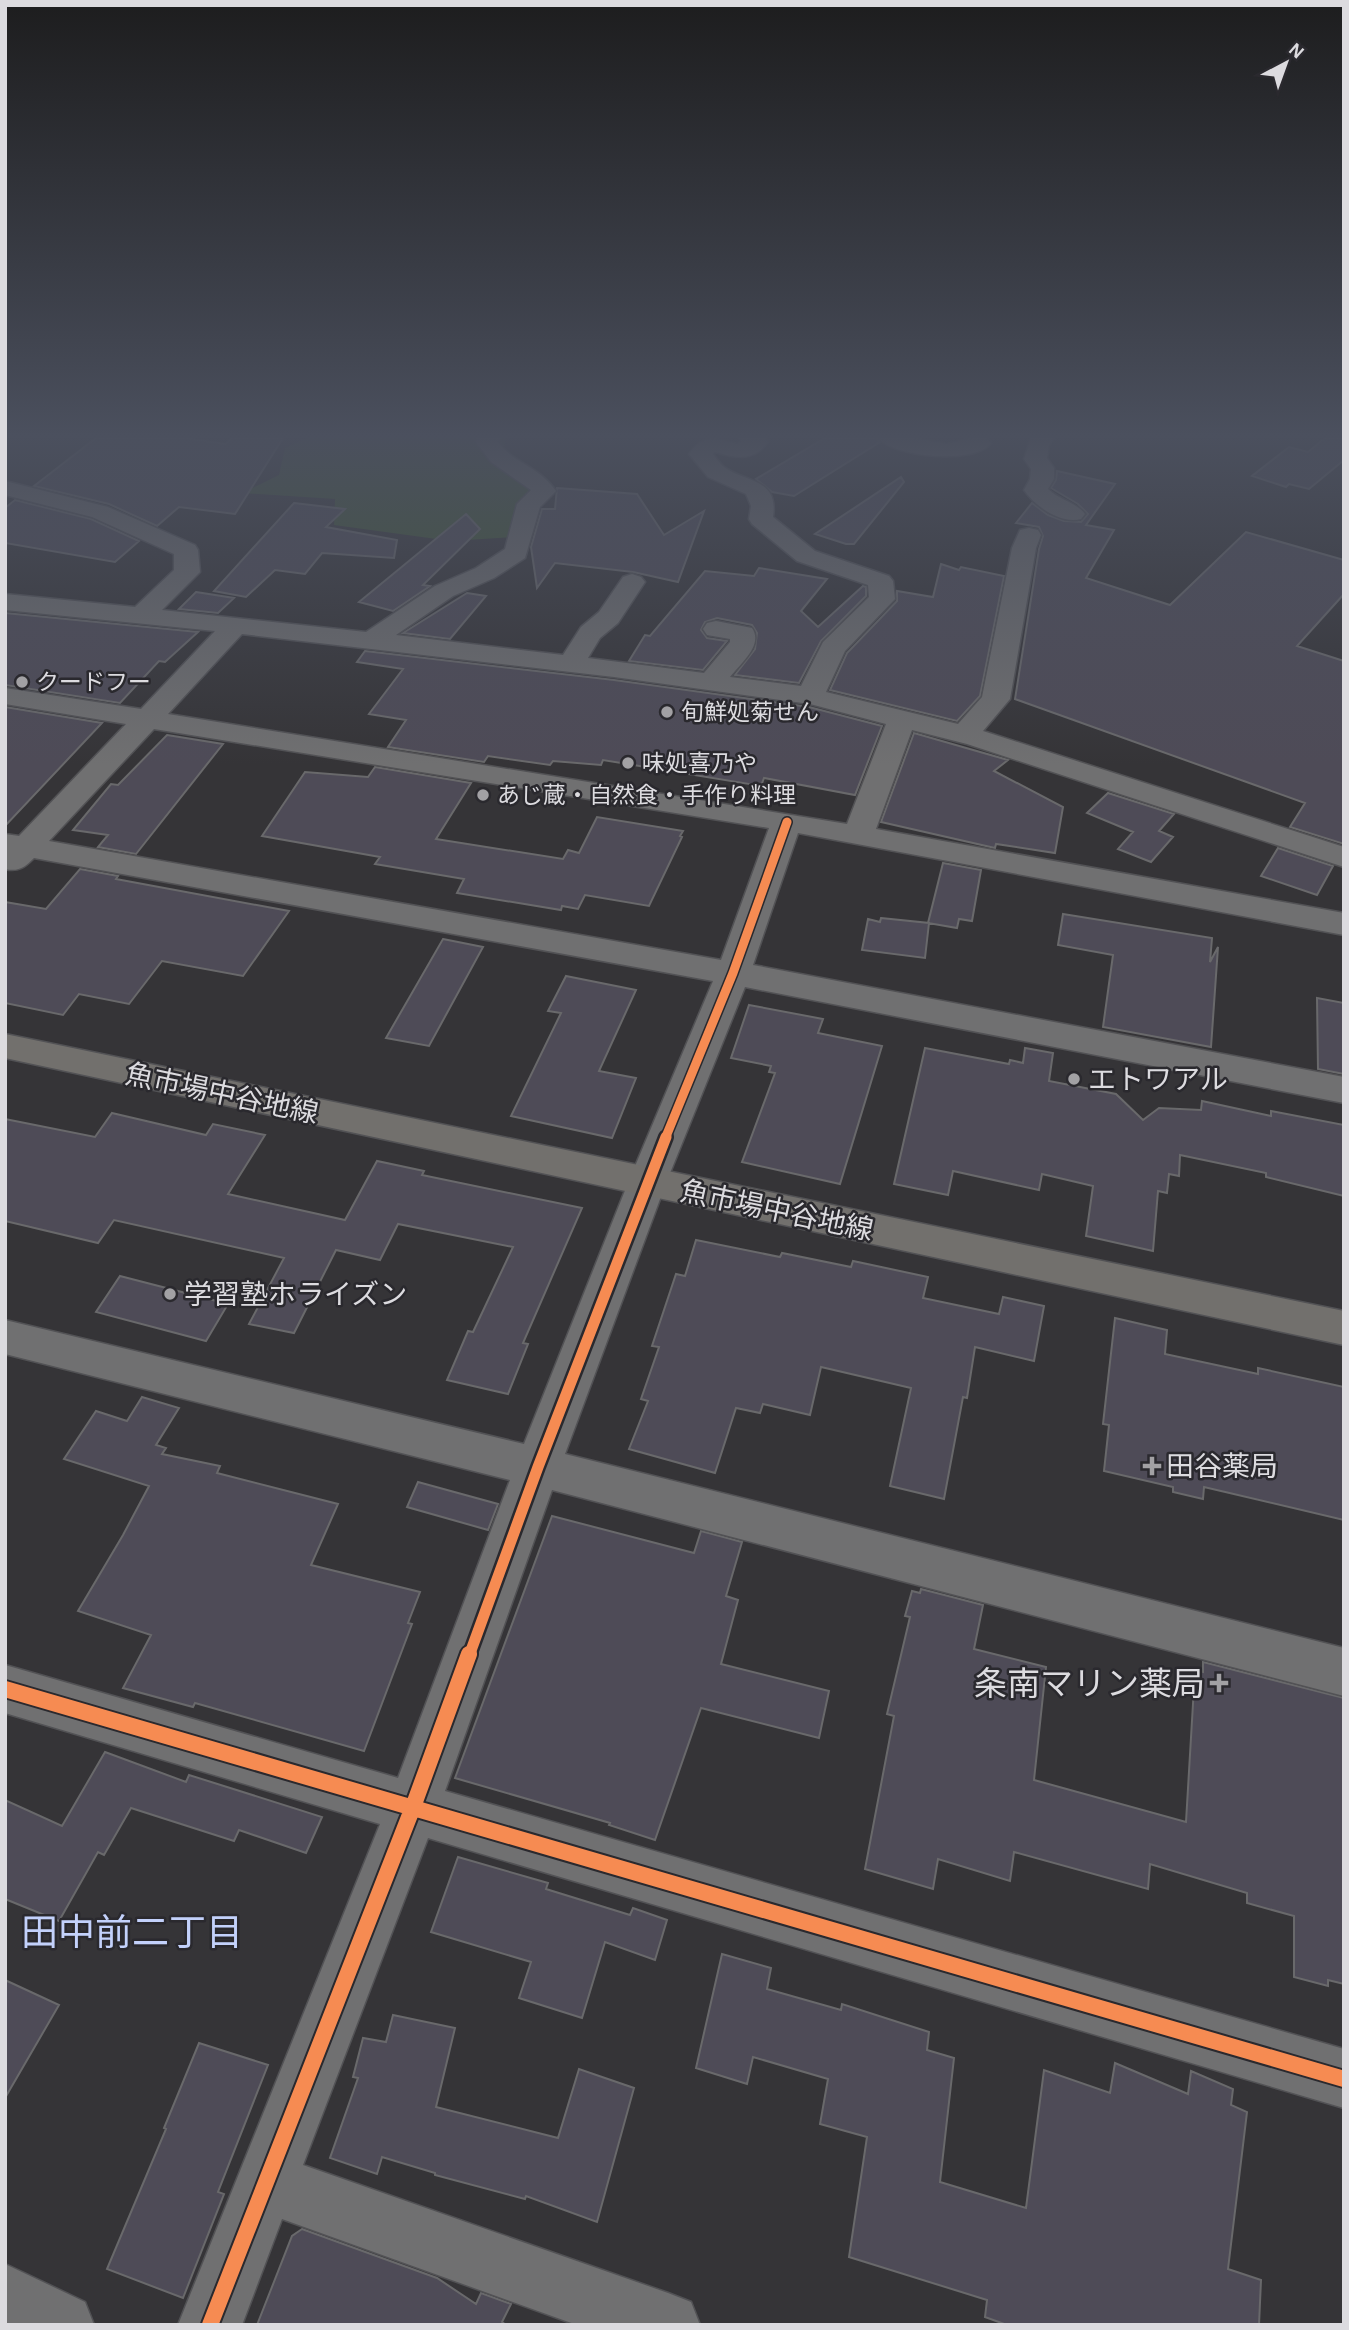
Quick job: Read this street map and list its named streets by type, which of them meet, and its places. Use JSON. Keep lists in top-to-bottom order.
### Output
{
  "streets": {
    "street": ["魚市場中谷地線"]
  },
  "districts": ["田中前二丁目"],
  "places": {
    "other": [
      "クードフー",
      "旬鮮処菊せん",
      "味処喜乃や",
      "あじ蔵・自然食・手作り料理",
      "エトワアル",
      "学習塾ホライズン"
    ],
    "health": ["田谷薬局", "条南マリン薬局"]
  },
  "north": "top right"
}
